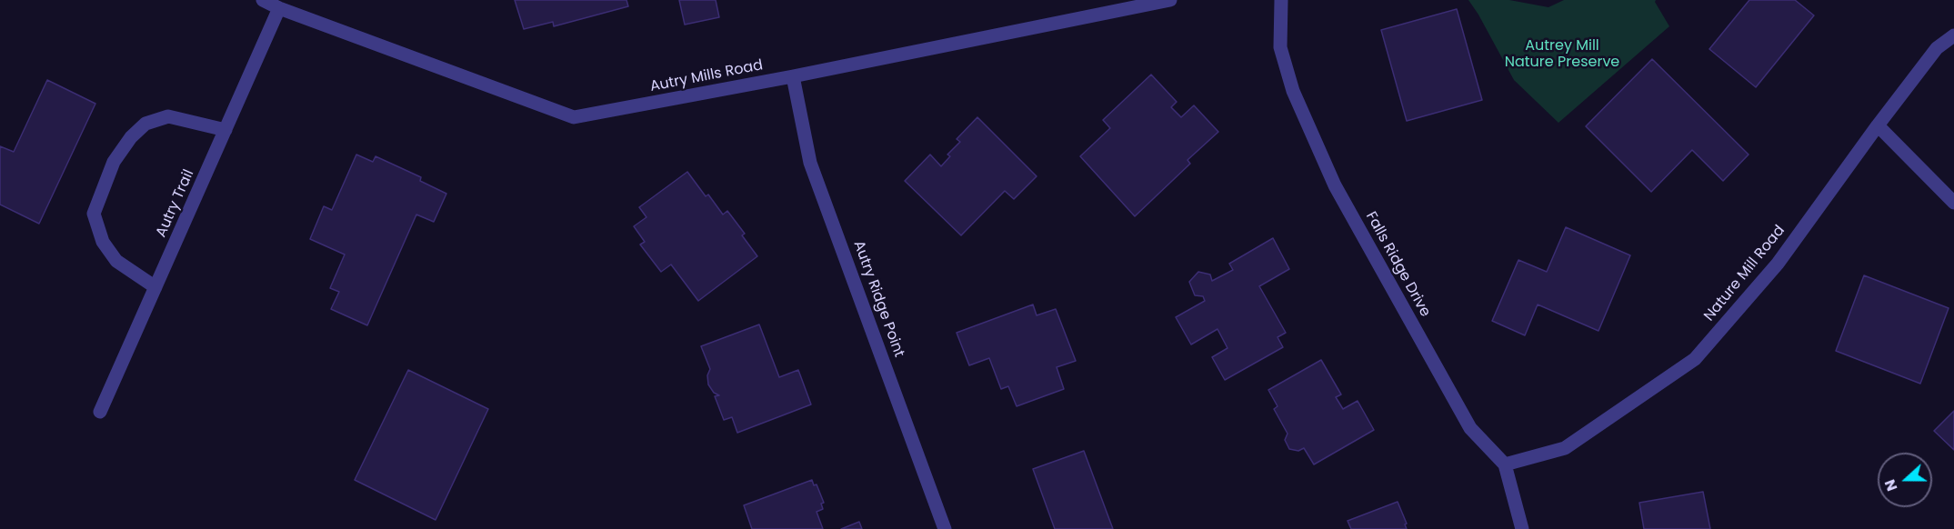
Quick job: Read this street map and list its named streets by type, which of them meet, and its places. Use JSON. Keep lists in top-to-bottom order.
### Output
{
  "streets": {
    "street": [
      "Autry Mills Road",
      "Autry Trail",
      "Falls Ridge Drive",
      "Nature Mill Road",
      "Autry Ridge Point"
    ]
  },
  "crossings": [
    ["Autry Mills Road", "Autry Trail"],
    ["Autry Mills Road", "Autry Ridge Point"],
    ["Falls Ridge Drive", "Nature Mill Road"]
  ],
  "parks": ["Autrey Mill Nature Preserve"],
  "north": "left"
}
